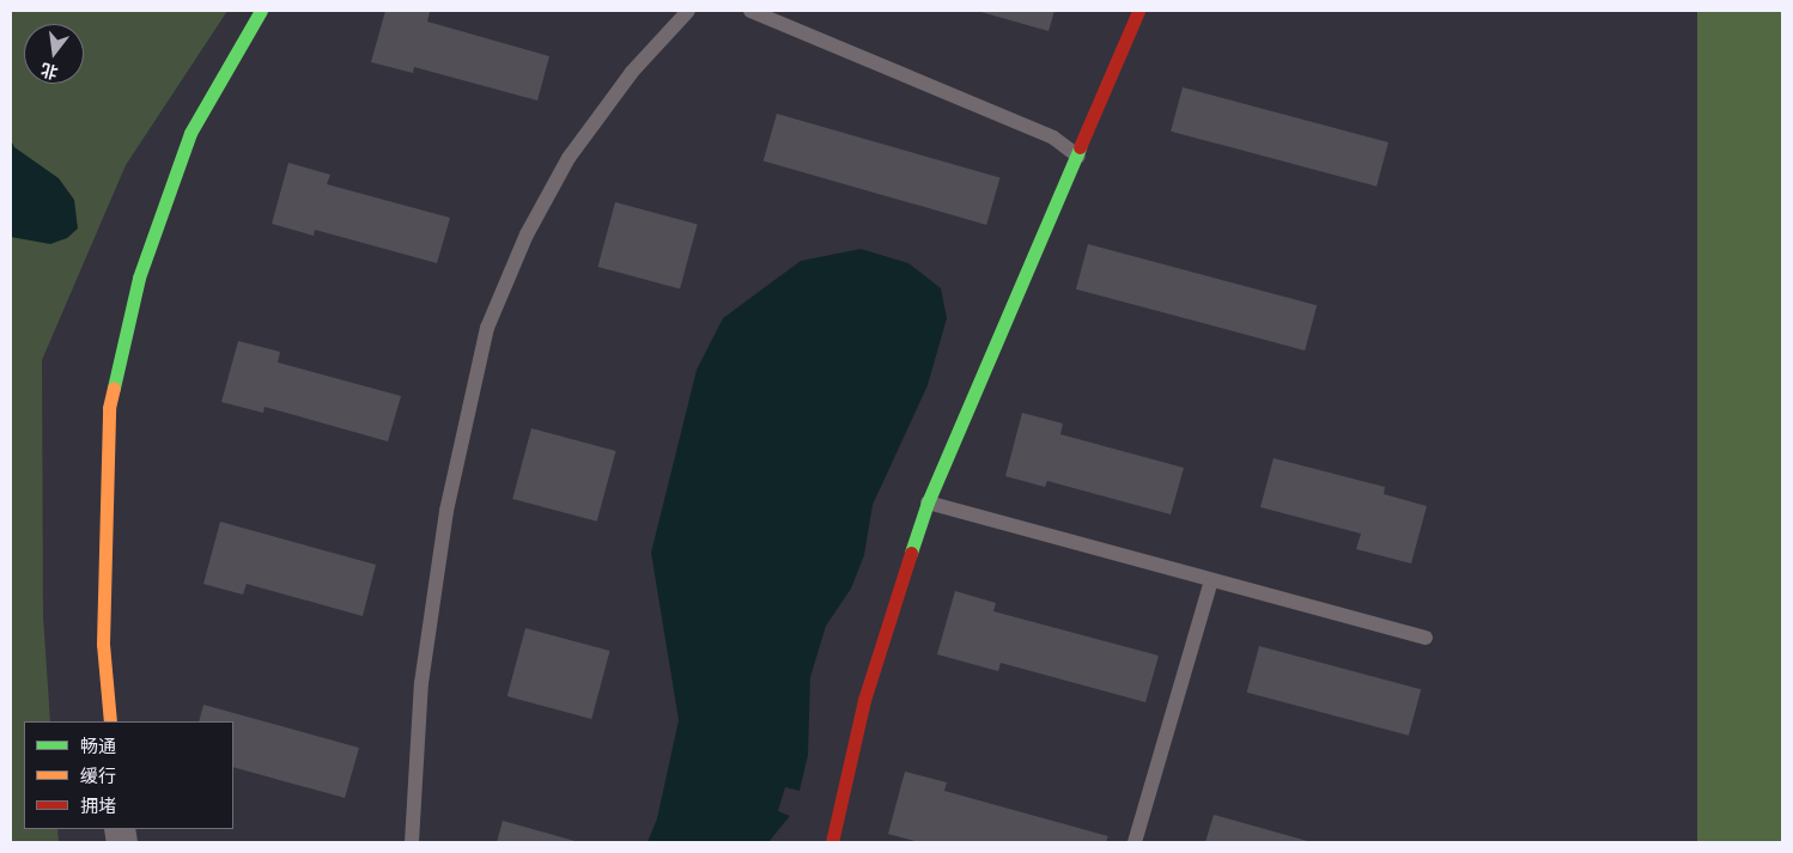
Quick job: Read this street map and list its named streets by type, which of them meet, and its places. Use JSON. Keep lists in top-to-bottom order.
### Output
{
  "legend": ["畅通", "缓行", "拥堵"],
  "north": "bottom"
}
